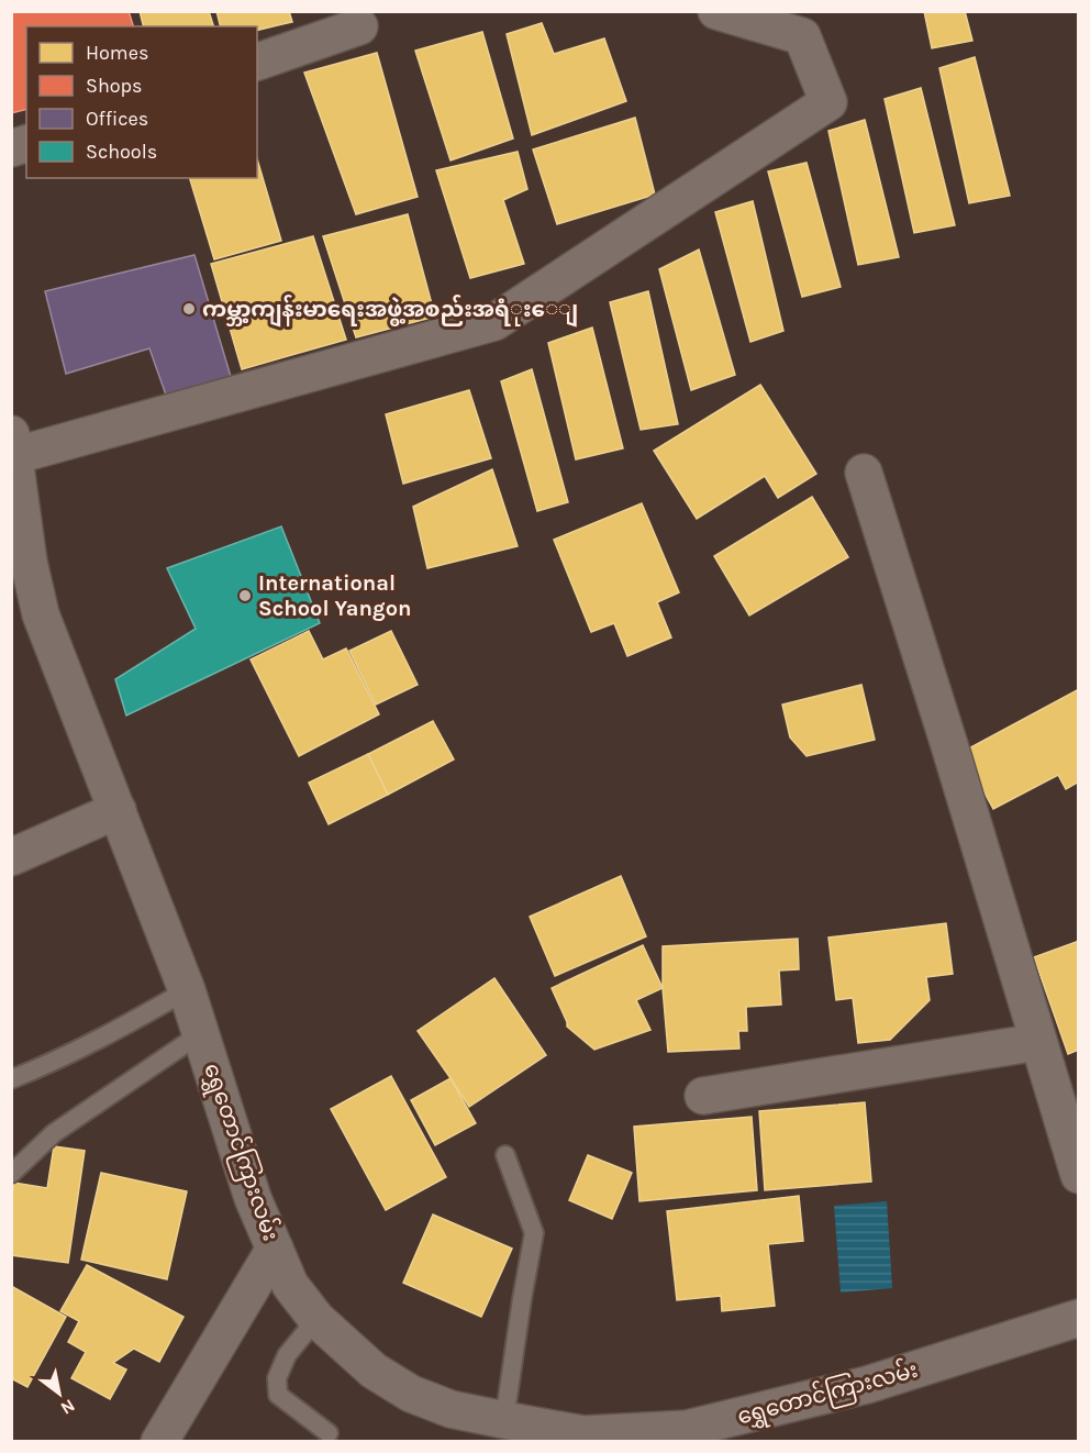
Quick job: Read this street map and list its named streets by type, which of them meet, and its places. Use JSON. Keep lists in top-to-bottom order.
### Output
{
  "streets": {
    "street": ["ရွှေတောင်ကြားလမ်း"]
  },
  "places": ["ကမ္ဘာ့ကျန်းမာရေးအဖွဲ့အစည်းအရံုးေျ", "International School Yangon"],
  "legend": [
    "Homes",
    "Shops",
    "Offices",
    "Schools"
  ],
  "north": "bottom right"
}
